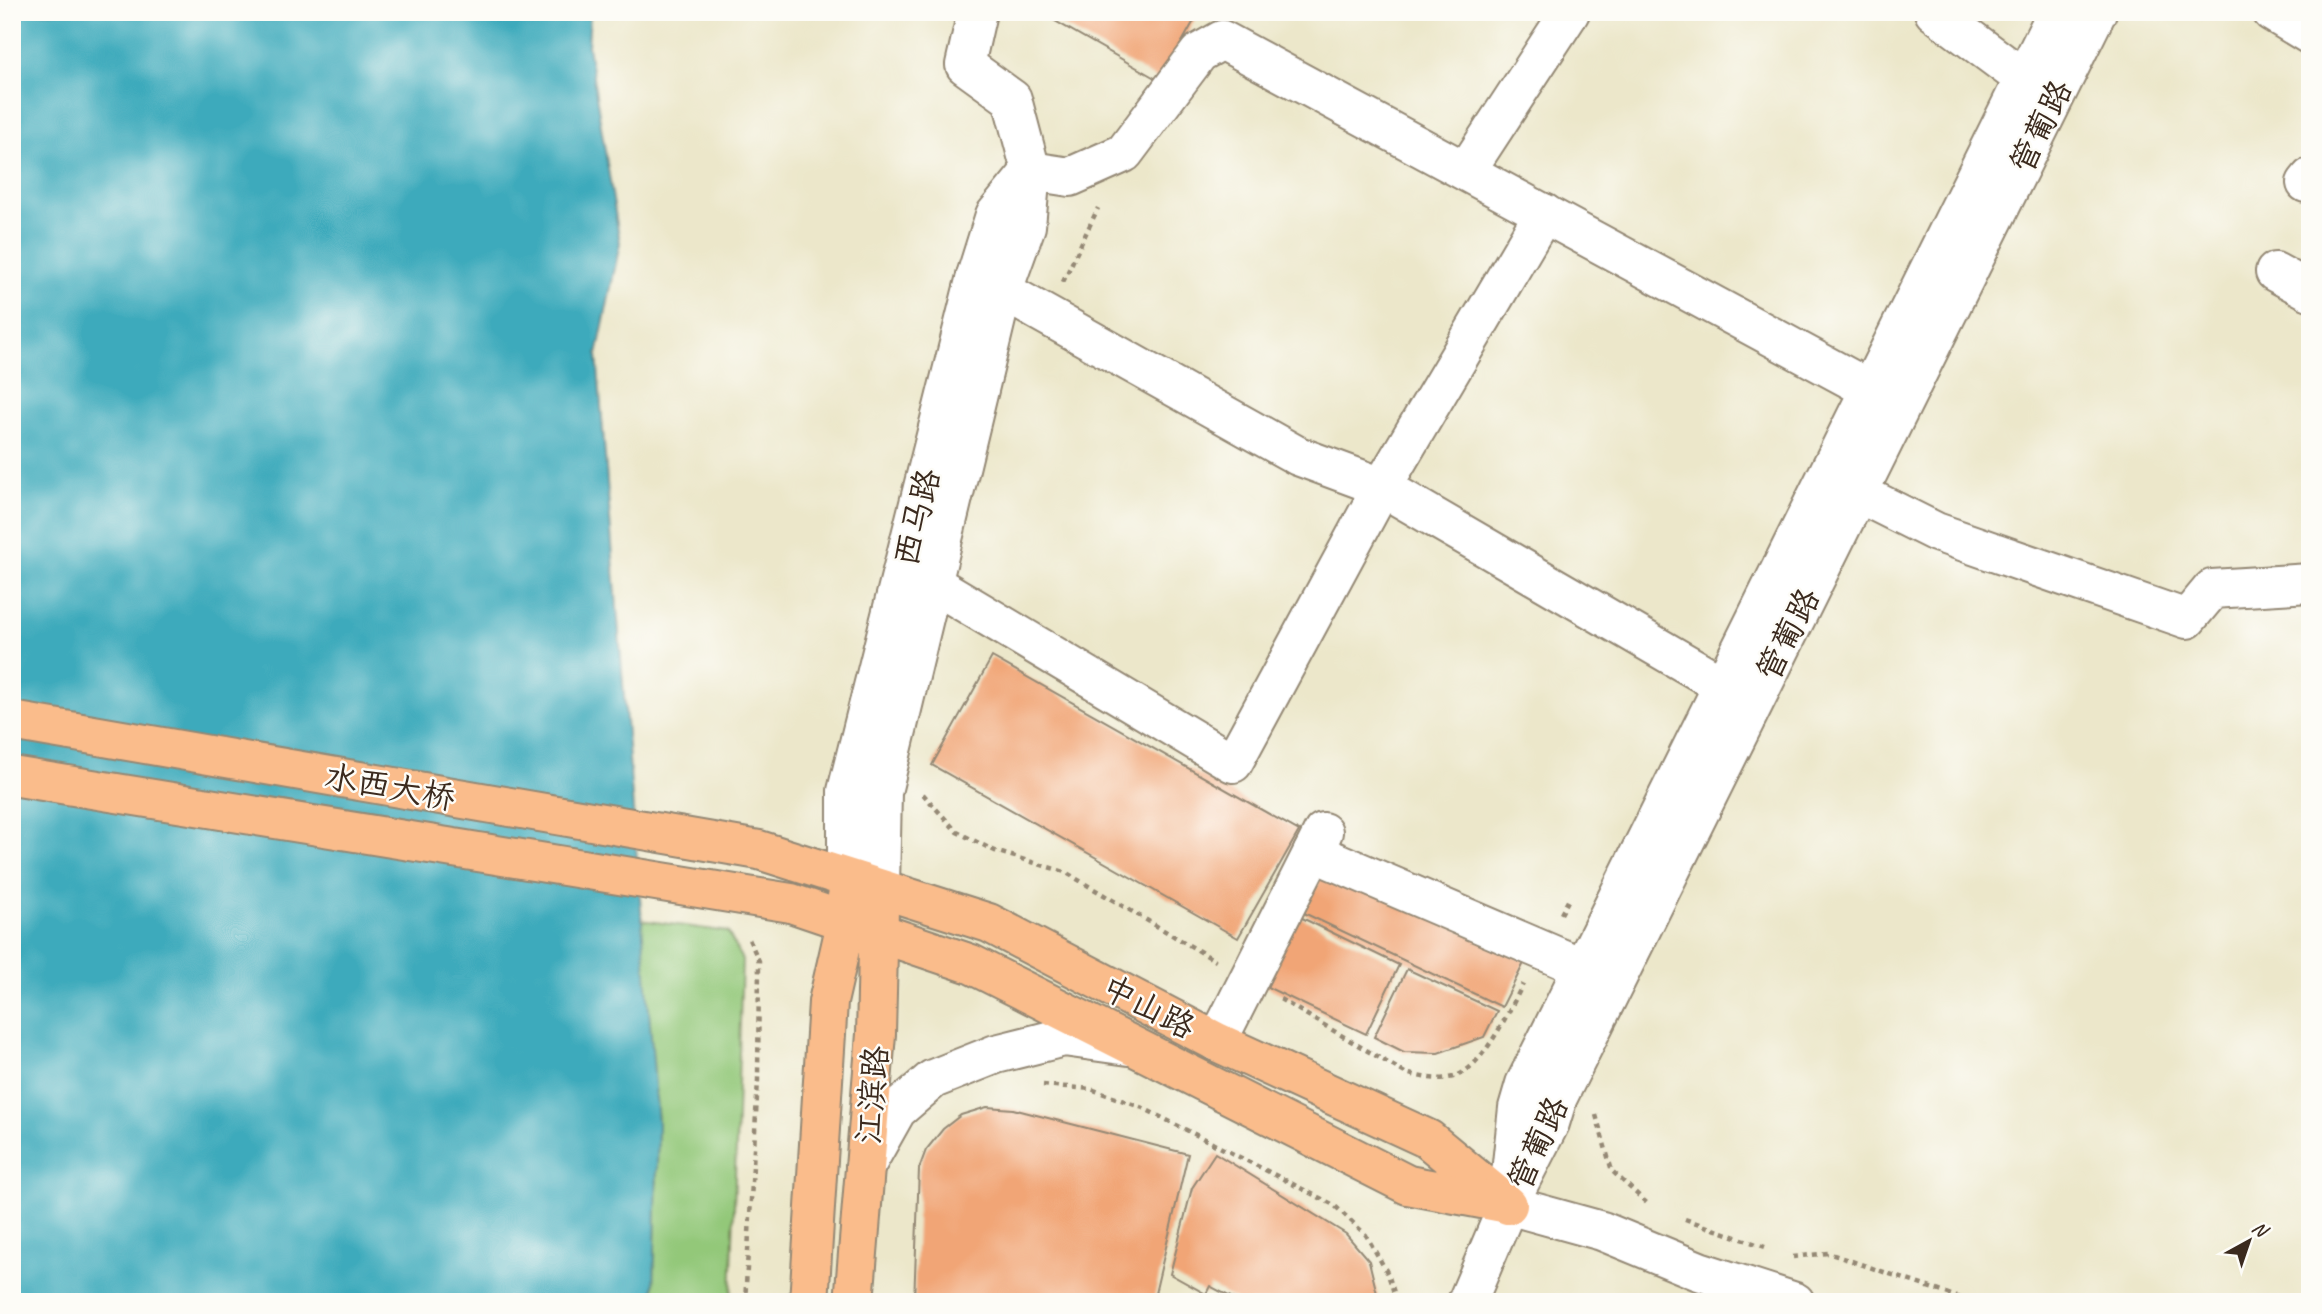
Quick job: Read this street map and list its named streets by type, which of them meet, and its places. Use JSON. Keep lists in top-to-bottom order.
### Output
{
  "streets": {
    "main road": ["水西大桥", "中山路", "江滨路"],
    "street": ["管葡路", "西马路"]
  },
  "crossings": [
    ["管葡路", "中山路"],
    ["西马路", "中山路"],
    ["水西大桥", "中山路"],
    ["中山路", "江滨路"]
  ],
  "north": "top right"
}
